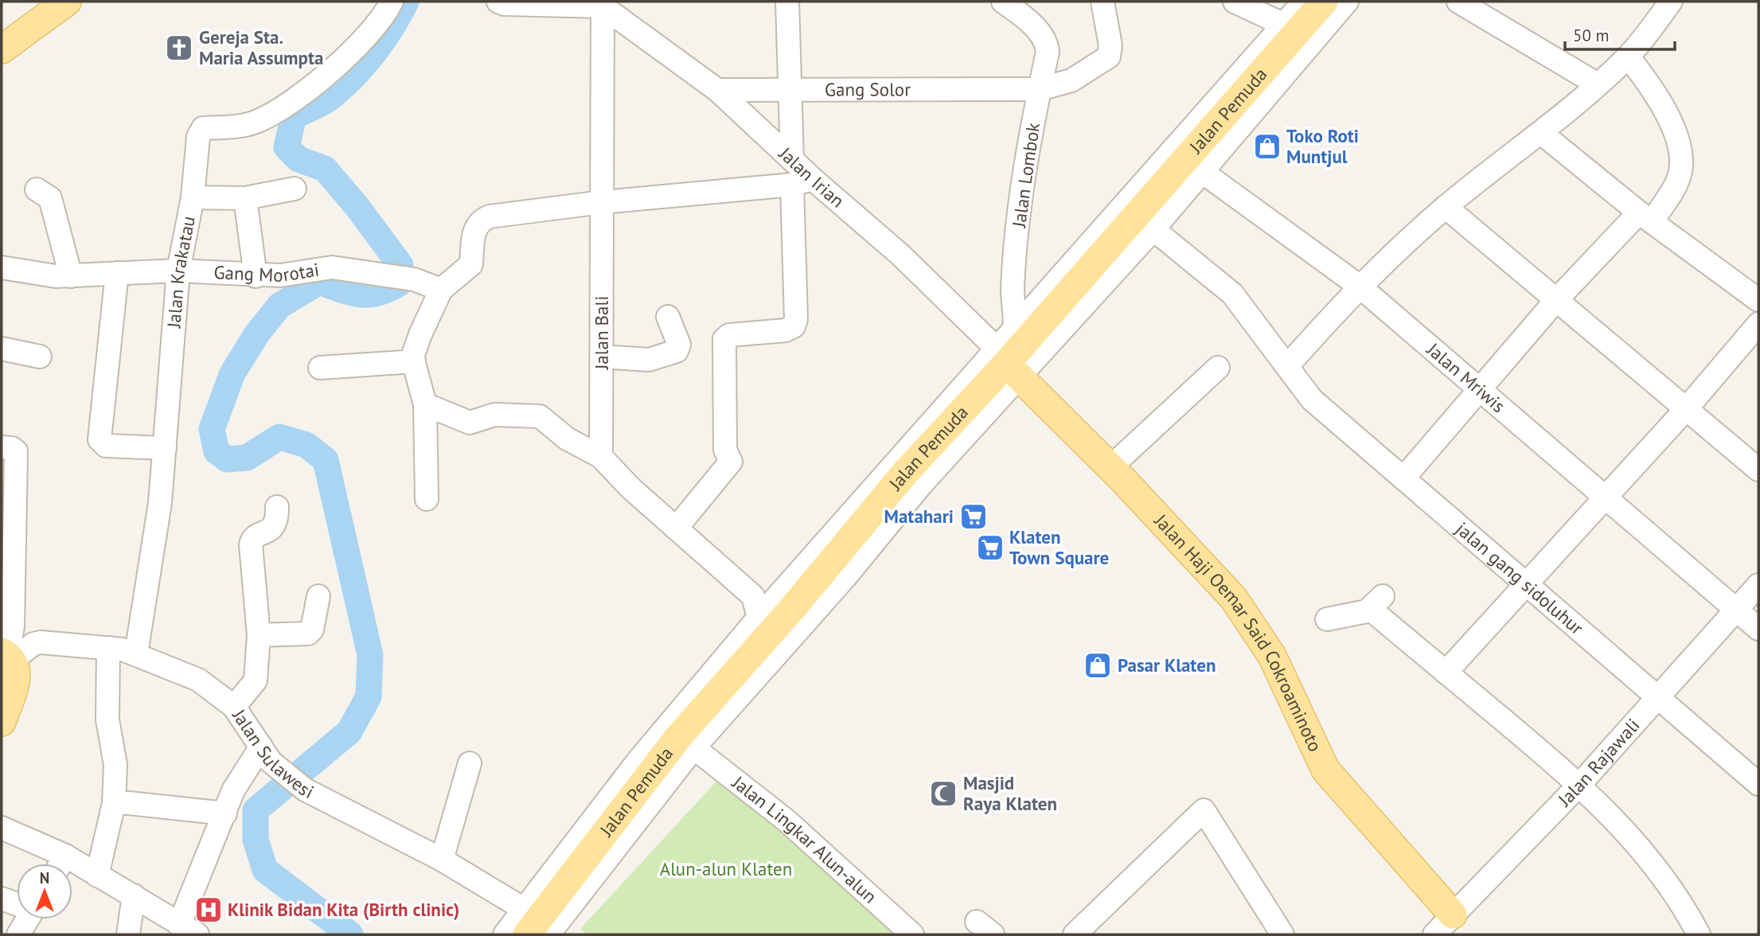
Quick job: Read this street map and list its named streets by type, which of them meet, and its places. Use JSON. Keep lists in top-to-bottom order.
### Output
{
  "streets": {
    "main road": ["Jalan Pemuda", "Jalan Haji Oemar Said Cokroaminoto"],
    "street": [
      "Gang Solor",
      "Jalan Lombok",
      "Jalan Irian",
      "Gang Morotai",
      "Jalan Krakatau",
      "Jalan Bali",
      "Jalan Mriwis",
      "jalan gang sidoluhur",
      "Jalan Sulawesi",
      "Jalan Rajawali",
      "Jalan Lingkar Alun-alun"
    ]
  },
  "crossings": [
    ["Gang Solor", "Jalan Lombok"],
    ["Gang Solor", "Jalan Irian"],
    ["Jalan Pemuda", "Jalan Irian"],
    ["Jalan Pemuda", "Jalan Mriwis"],
    ["Jalan Pemuda", "jalan gang sidoluhur"],
    ["Jalan Pemuda", "Jalan Haji Oemar Said Cokroaminoto"],
    ["Jalan Pemuda", "Jalan Sulawesi"],
    ["Jalan Pemuda", "Jalan Lingkar Alun-alun"],
    ["Jalan Irian", "Jalan Bali"],
    ["Jalan Irian", "Jalan Haji Oemar Said Cokroaminoto"],
    ["Gang Morotai", "Jalan Krakatau"],
    ["Jalan Krakatau", "Jalan Sulawesi"],
    ["Jalan Mriwis", "Jalan Rajawali"],
    ["jalan gang sidoluhur", "Jalan Rajawali"],
    ["Jalan Haji Oemar Said Cokroaminoto", "Jalan Rajawali"]
  ],
  "parks": ["Alun-alun Klaten"],
  "places": {
    "church": ["Gereja Sta. Maria Assumpta"],
    "shop": ["Toko Roti Muntjul", "Pasar Klaten"],
    "supermarket": ["Matahari", "Klaten Town Square"],
    "mosque": ["Masjid Raya Klaten"],
    "hospital": ["Klinik Bidan Kita (Birth clinic)"]
  },
  "scale_bar": "50 m",
  "north": "top"
}
